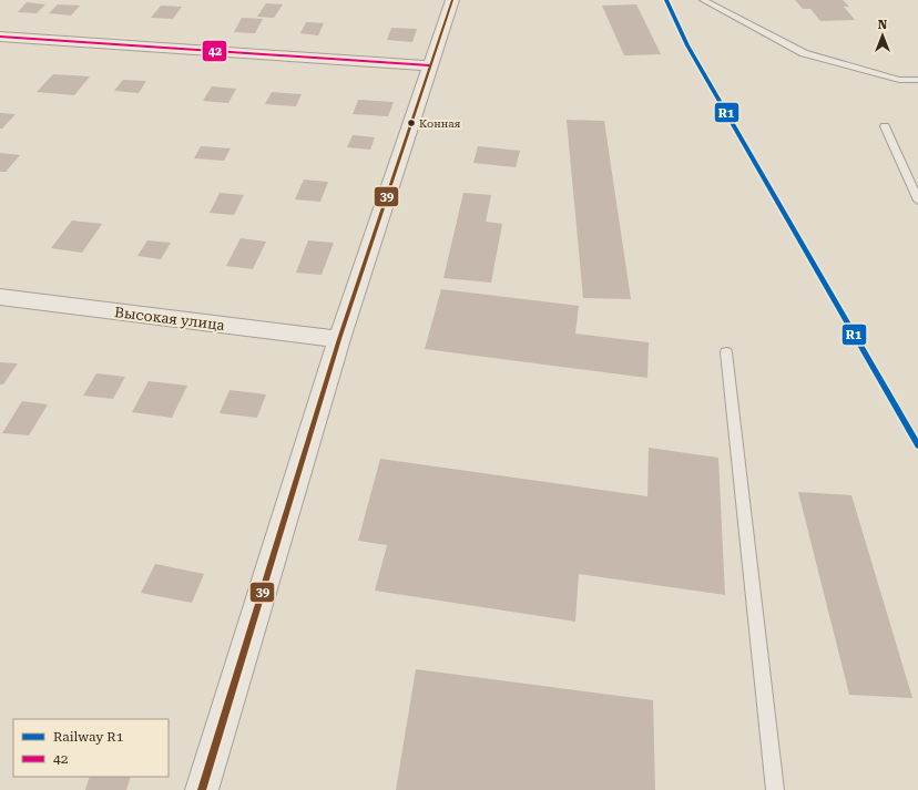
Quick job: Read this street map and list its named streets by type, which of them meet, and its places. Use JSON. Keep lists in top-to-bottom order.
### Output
{
  "streets": {
    "street": ["Высокая улица"]
  },
  "places": ["Конная"],
  "lines": ["rail line R1", "transit line 39", "transit line 42"],
  "legend": ["Railway R1", "42"],
  "north": "top"
}
